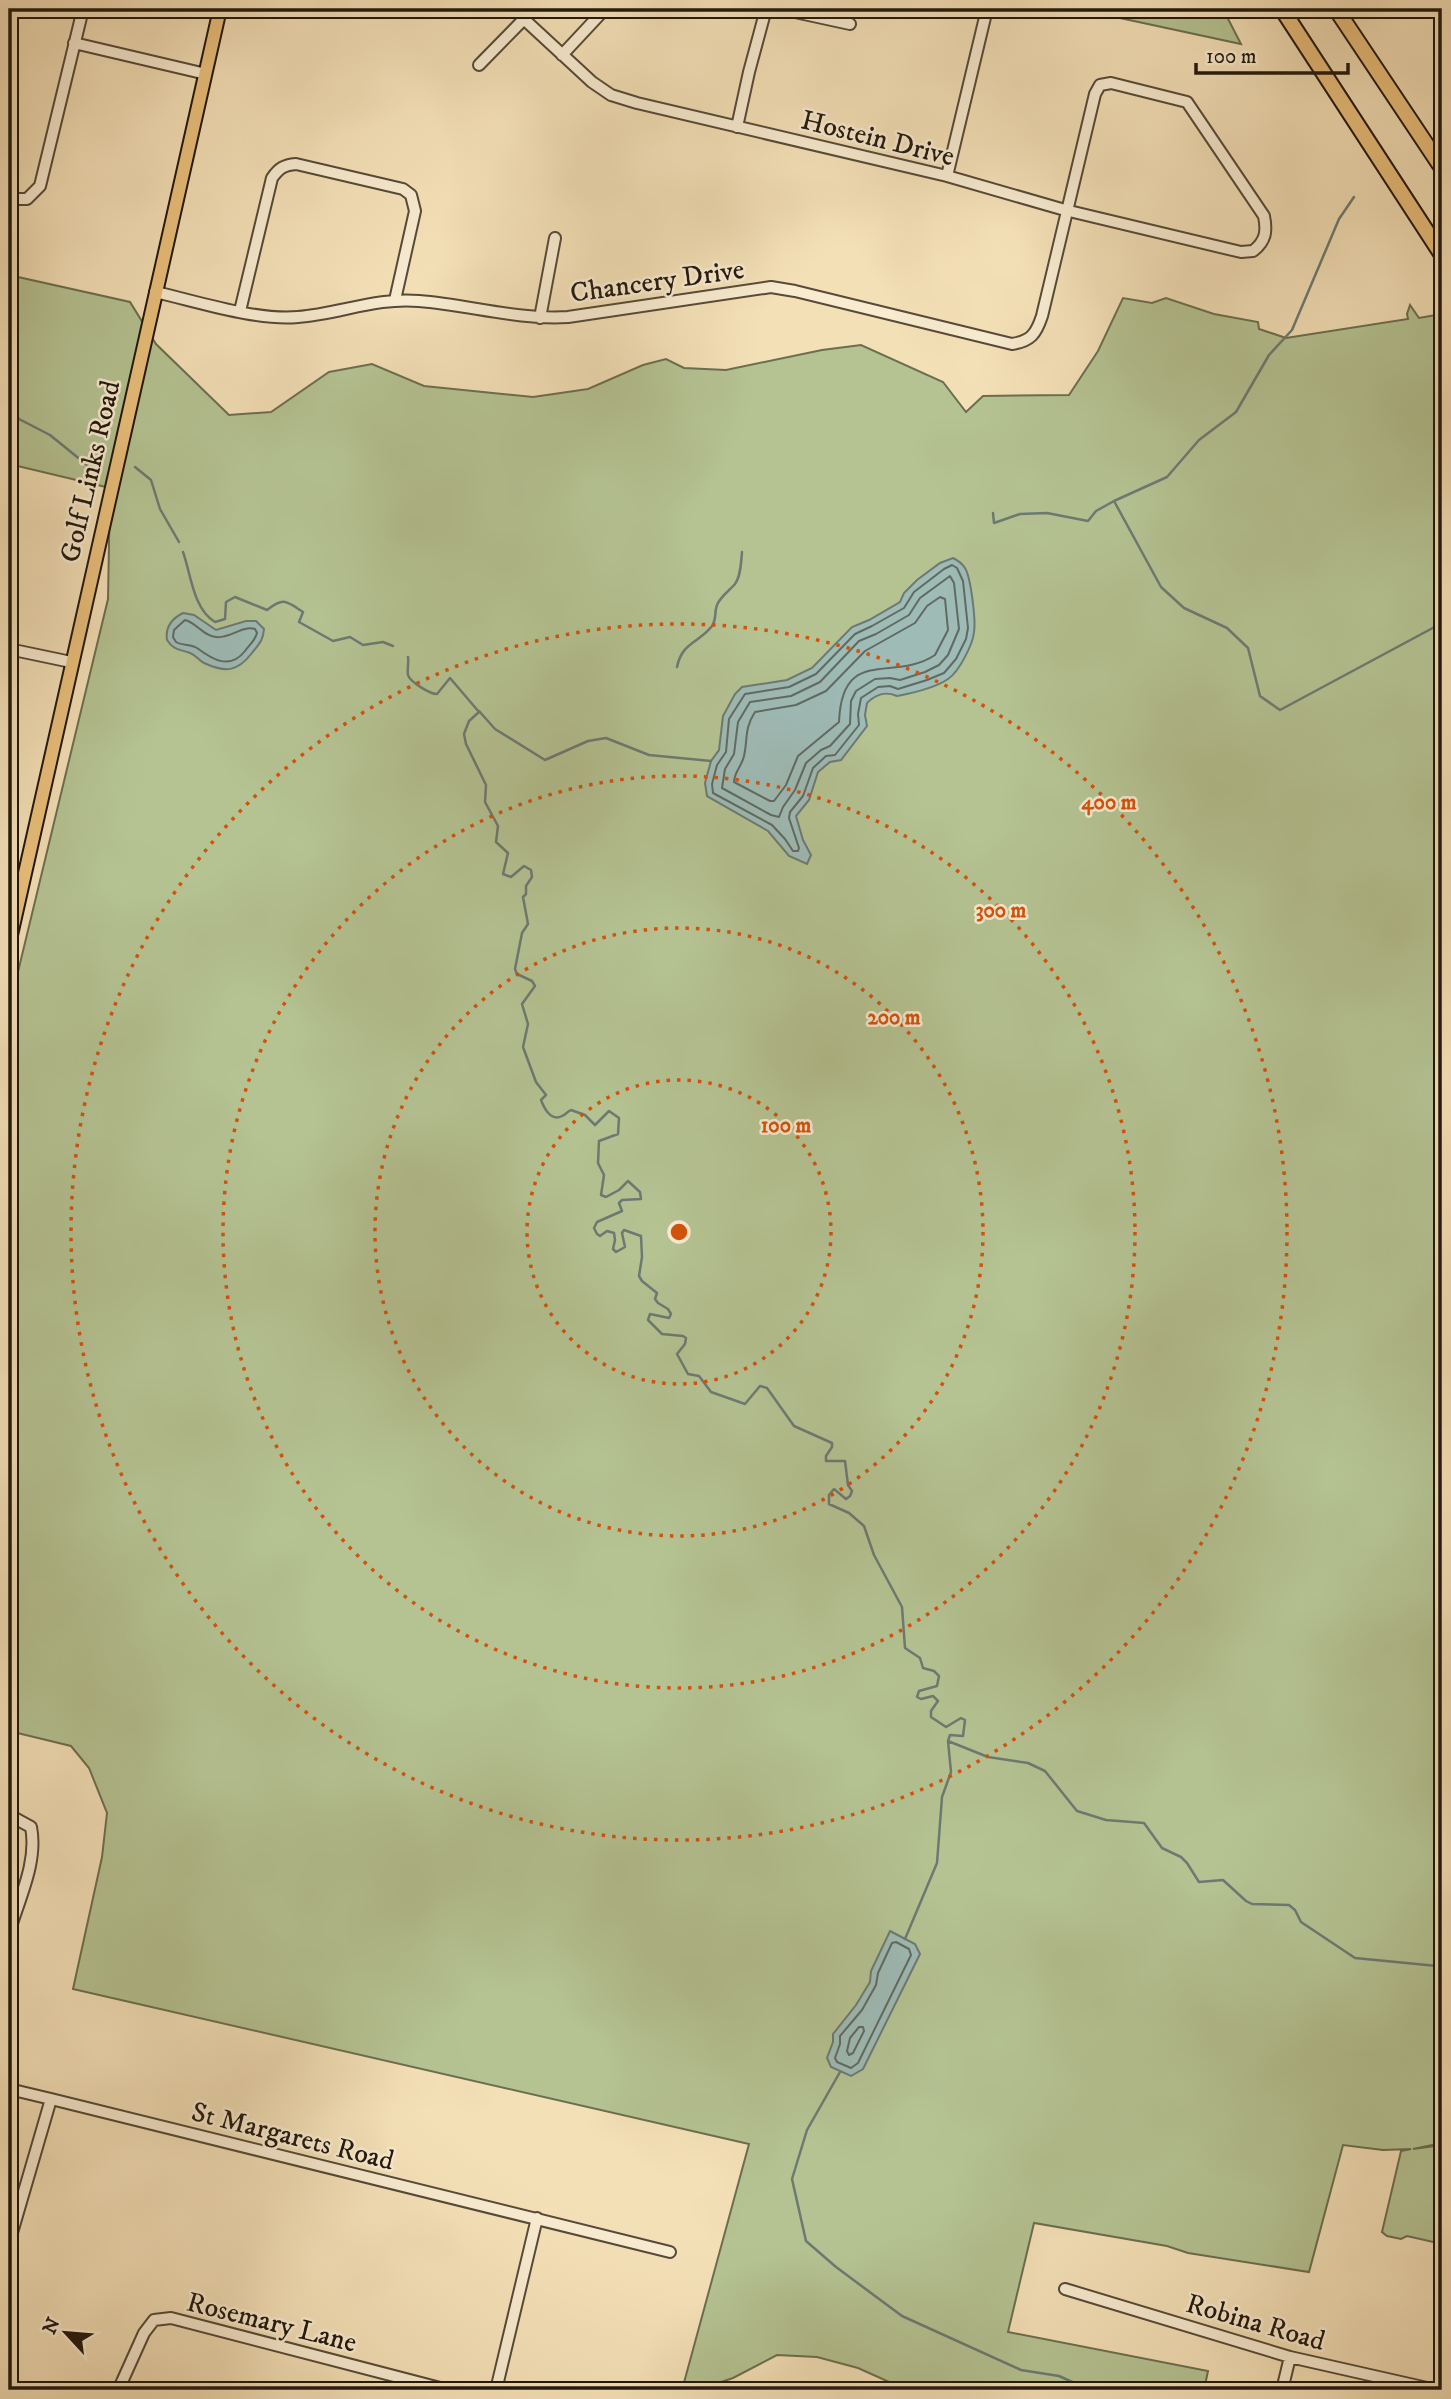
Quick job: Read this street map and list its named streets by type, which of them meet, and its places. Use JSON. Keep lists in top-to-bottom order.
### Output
{
  "streets": {
    "main road": ["Golf Links Road"],
    "street": [
      "Hostein Drive",
      "Chancery Drive",
      "St Margarets Road",
      "Rosemary Lane",
      "Robina Road"
    ]
  },
  "crossings": [
    ["Hostein Drive", "Chancery Drive"],
    ["Chancery Drive", "Golf Links Road"]
  ],
  "scale_bar": "100 m",
  "north": "top left",
  "rings": [
    "400 m",
    "300 m",
    "200 m",
    "100 m"
  ]
}
